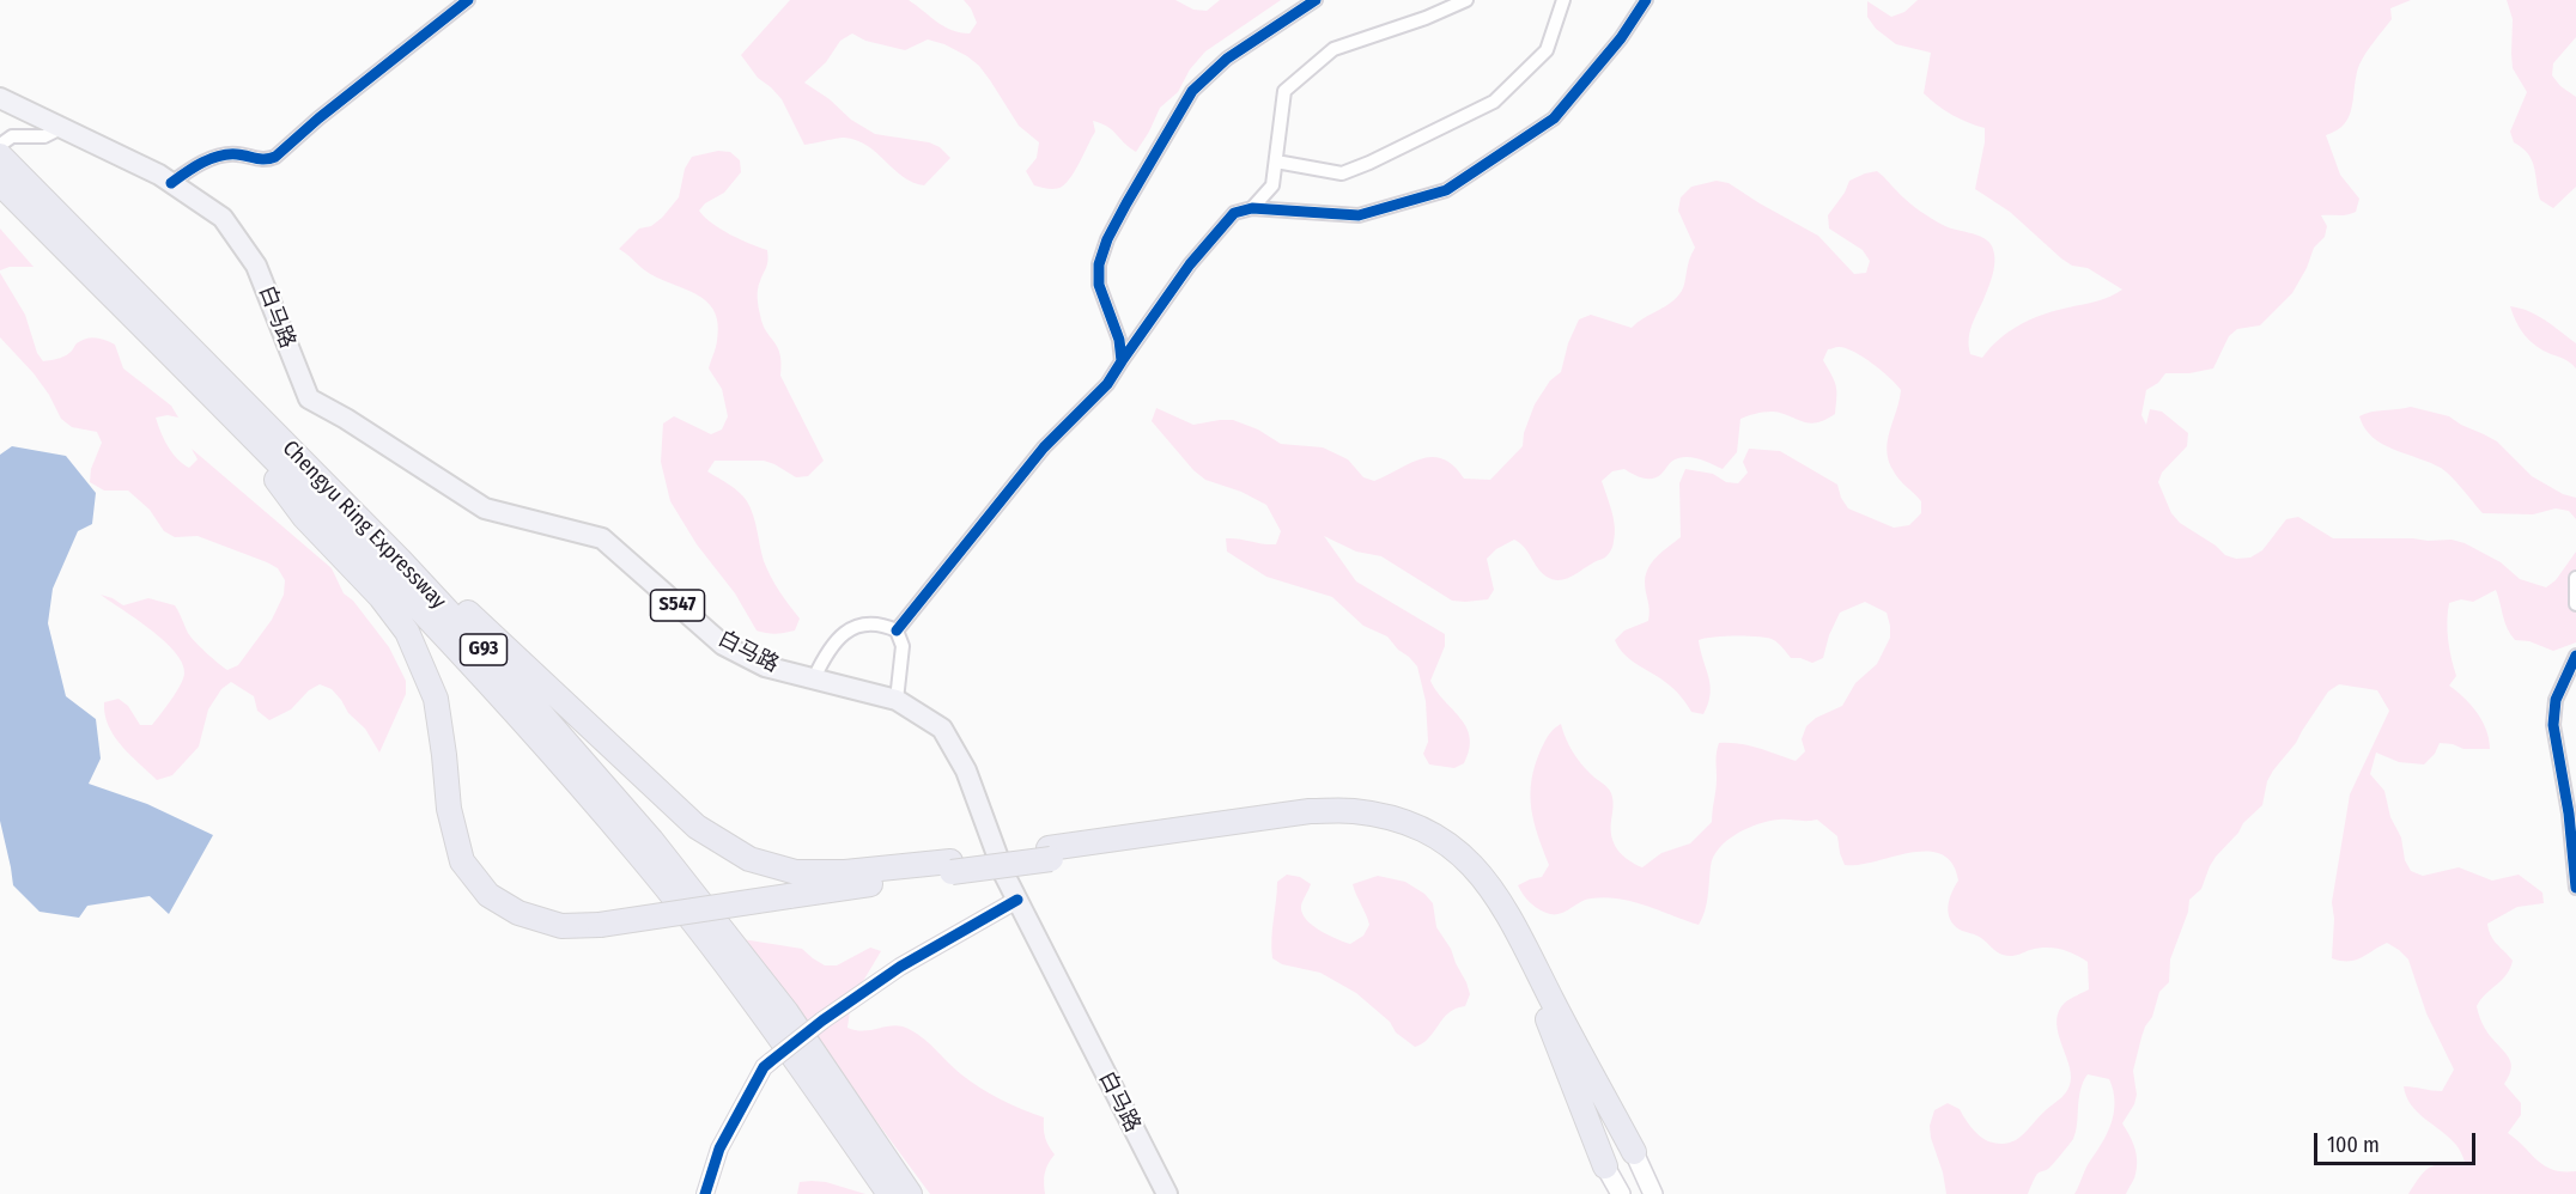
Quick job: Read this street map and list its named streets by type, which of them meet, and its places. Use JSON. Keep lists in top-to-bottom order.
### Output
{
  "streets": {
    "highway": ["Chengyu Ring Expressway", "G93"],
    "main road": ["白马路", "S547"]
  },
  "crossings": [
    ["白马路", "S547"]
  ],
  "scale_bar": "100 m"
}
